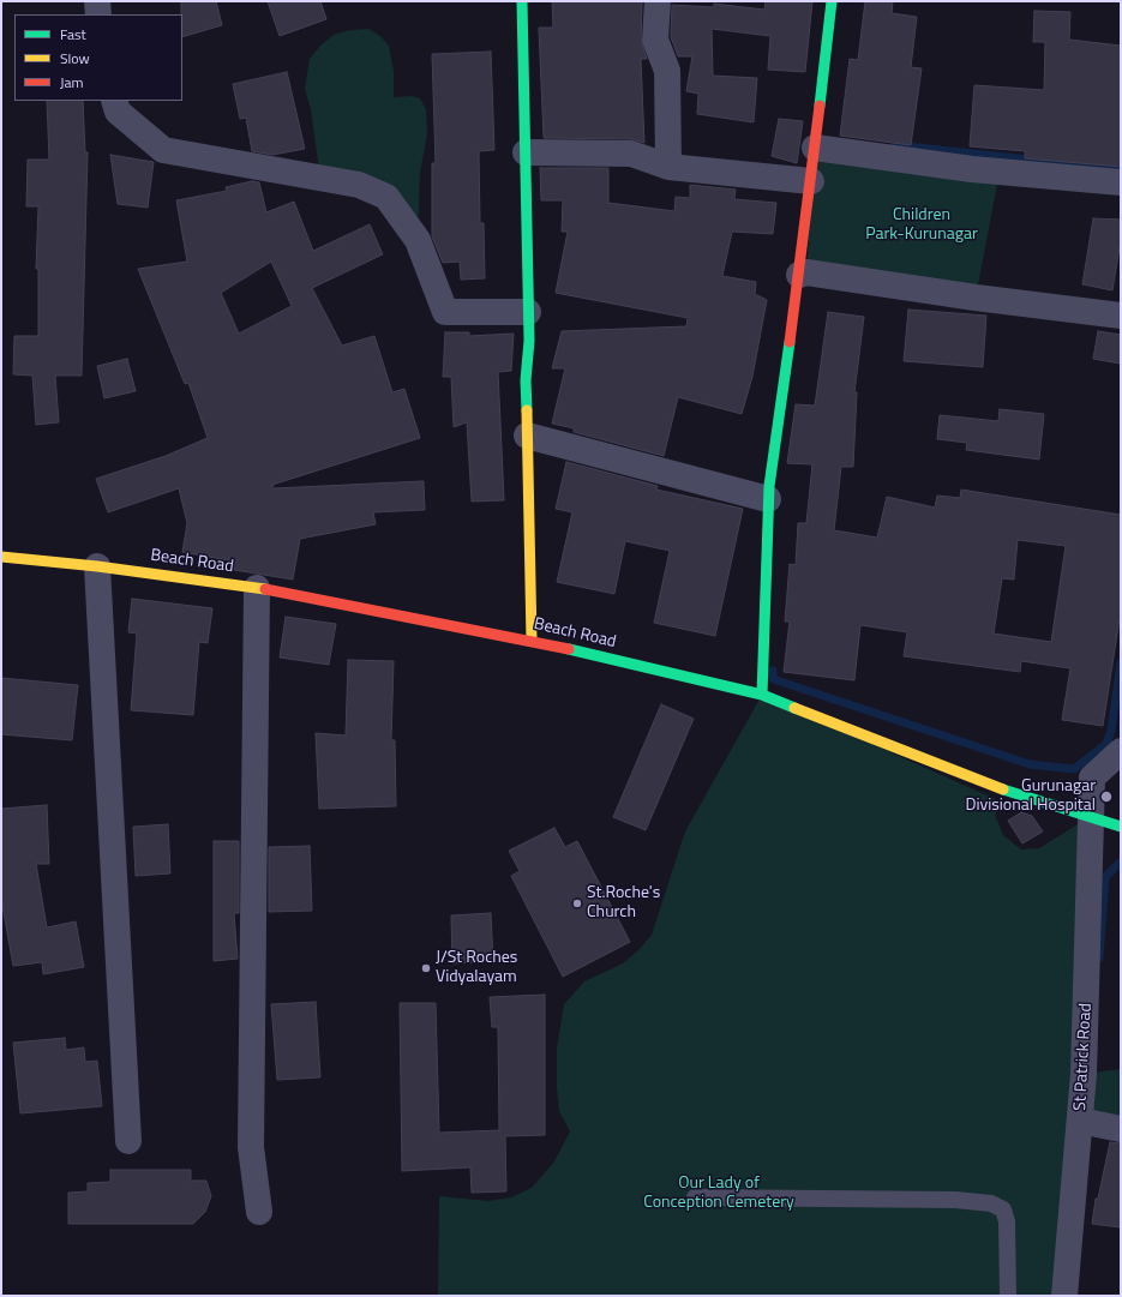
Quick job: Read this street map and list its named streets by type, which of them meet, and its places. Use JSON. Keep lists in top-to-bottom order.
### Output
{
  "streets": {
    "street": ["Beach Road", "St Patrick Road"]
  },
  "crossings": [
    ["Beach Road", "St Patrick Road"]
  ],
  "parks": ["Children Park-Kurunagar", "Our Lady of Conception Cemetery"],
  "places": ["Gurunagar Divisional Hospital", "St.Roche's Church", "J/St Roches Vidyalayam"],
  "legend": ["Fast", "Slow", "Jam"]
}
